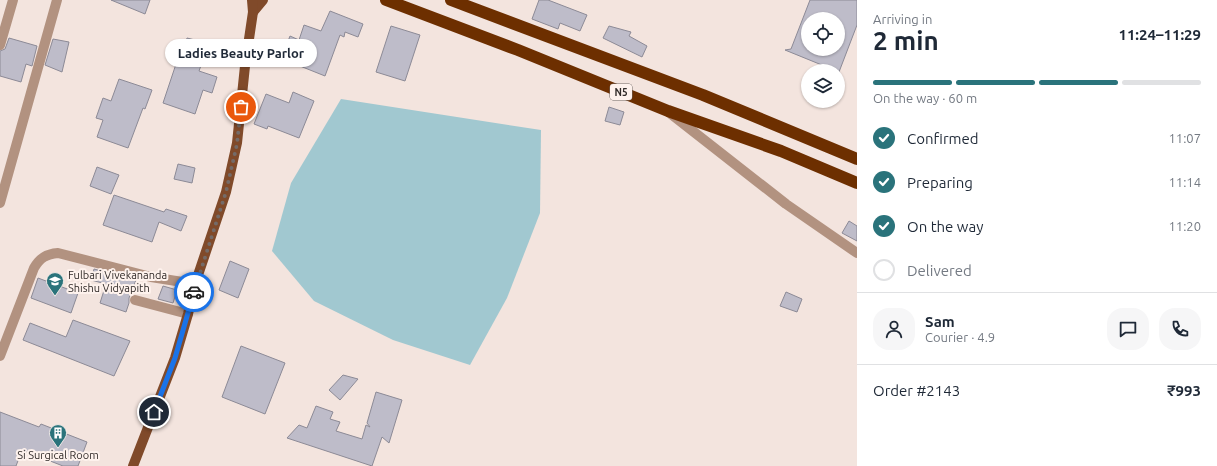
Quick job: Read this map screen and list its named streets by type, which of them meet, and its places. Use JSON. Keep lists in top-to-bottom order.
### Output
{
  "streets": {
    "highway": ["N5"]
  },
  "places": {
    "other": ["Ladies Beauty Parlor"],
    "school or university": ["Fulbari Vivekananda Shishu Vidyapith"],
    "building": ["Si Surgical Room"]
  },
  "page": {
    "heading": ["2 min", "Arriving in", "11:24–11:29"],
    "panel": [
      "Sam",
      "Courier · 4.9",
      "Order #2143",
      "₹993"
    ],
    "bubble": "Ladies Beauty Parlor",
    "bar": "On the way · 60 m",
    "list": [
      ["Confirmed", "11:07"],
      ["Preparing", "11:14"],
      ["On the way", "11:20"],
      "Delivered"
    ]
  }
}
